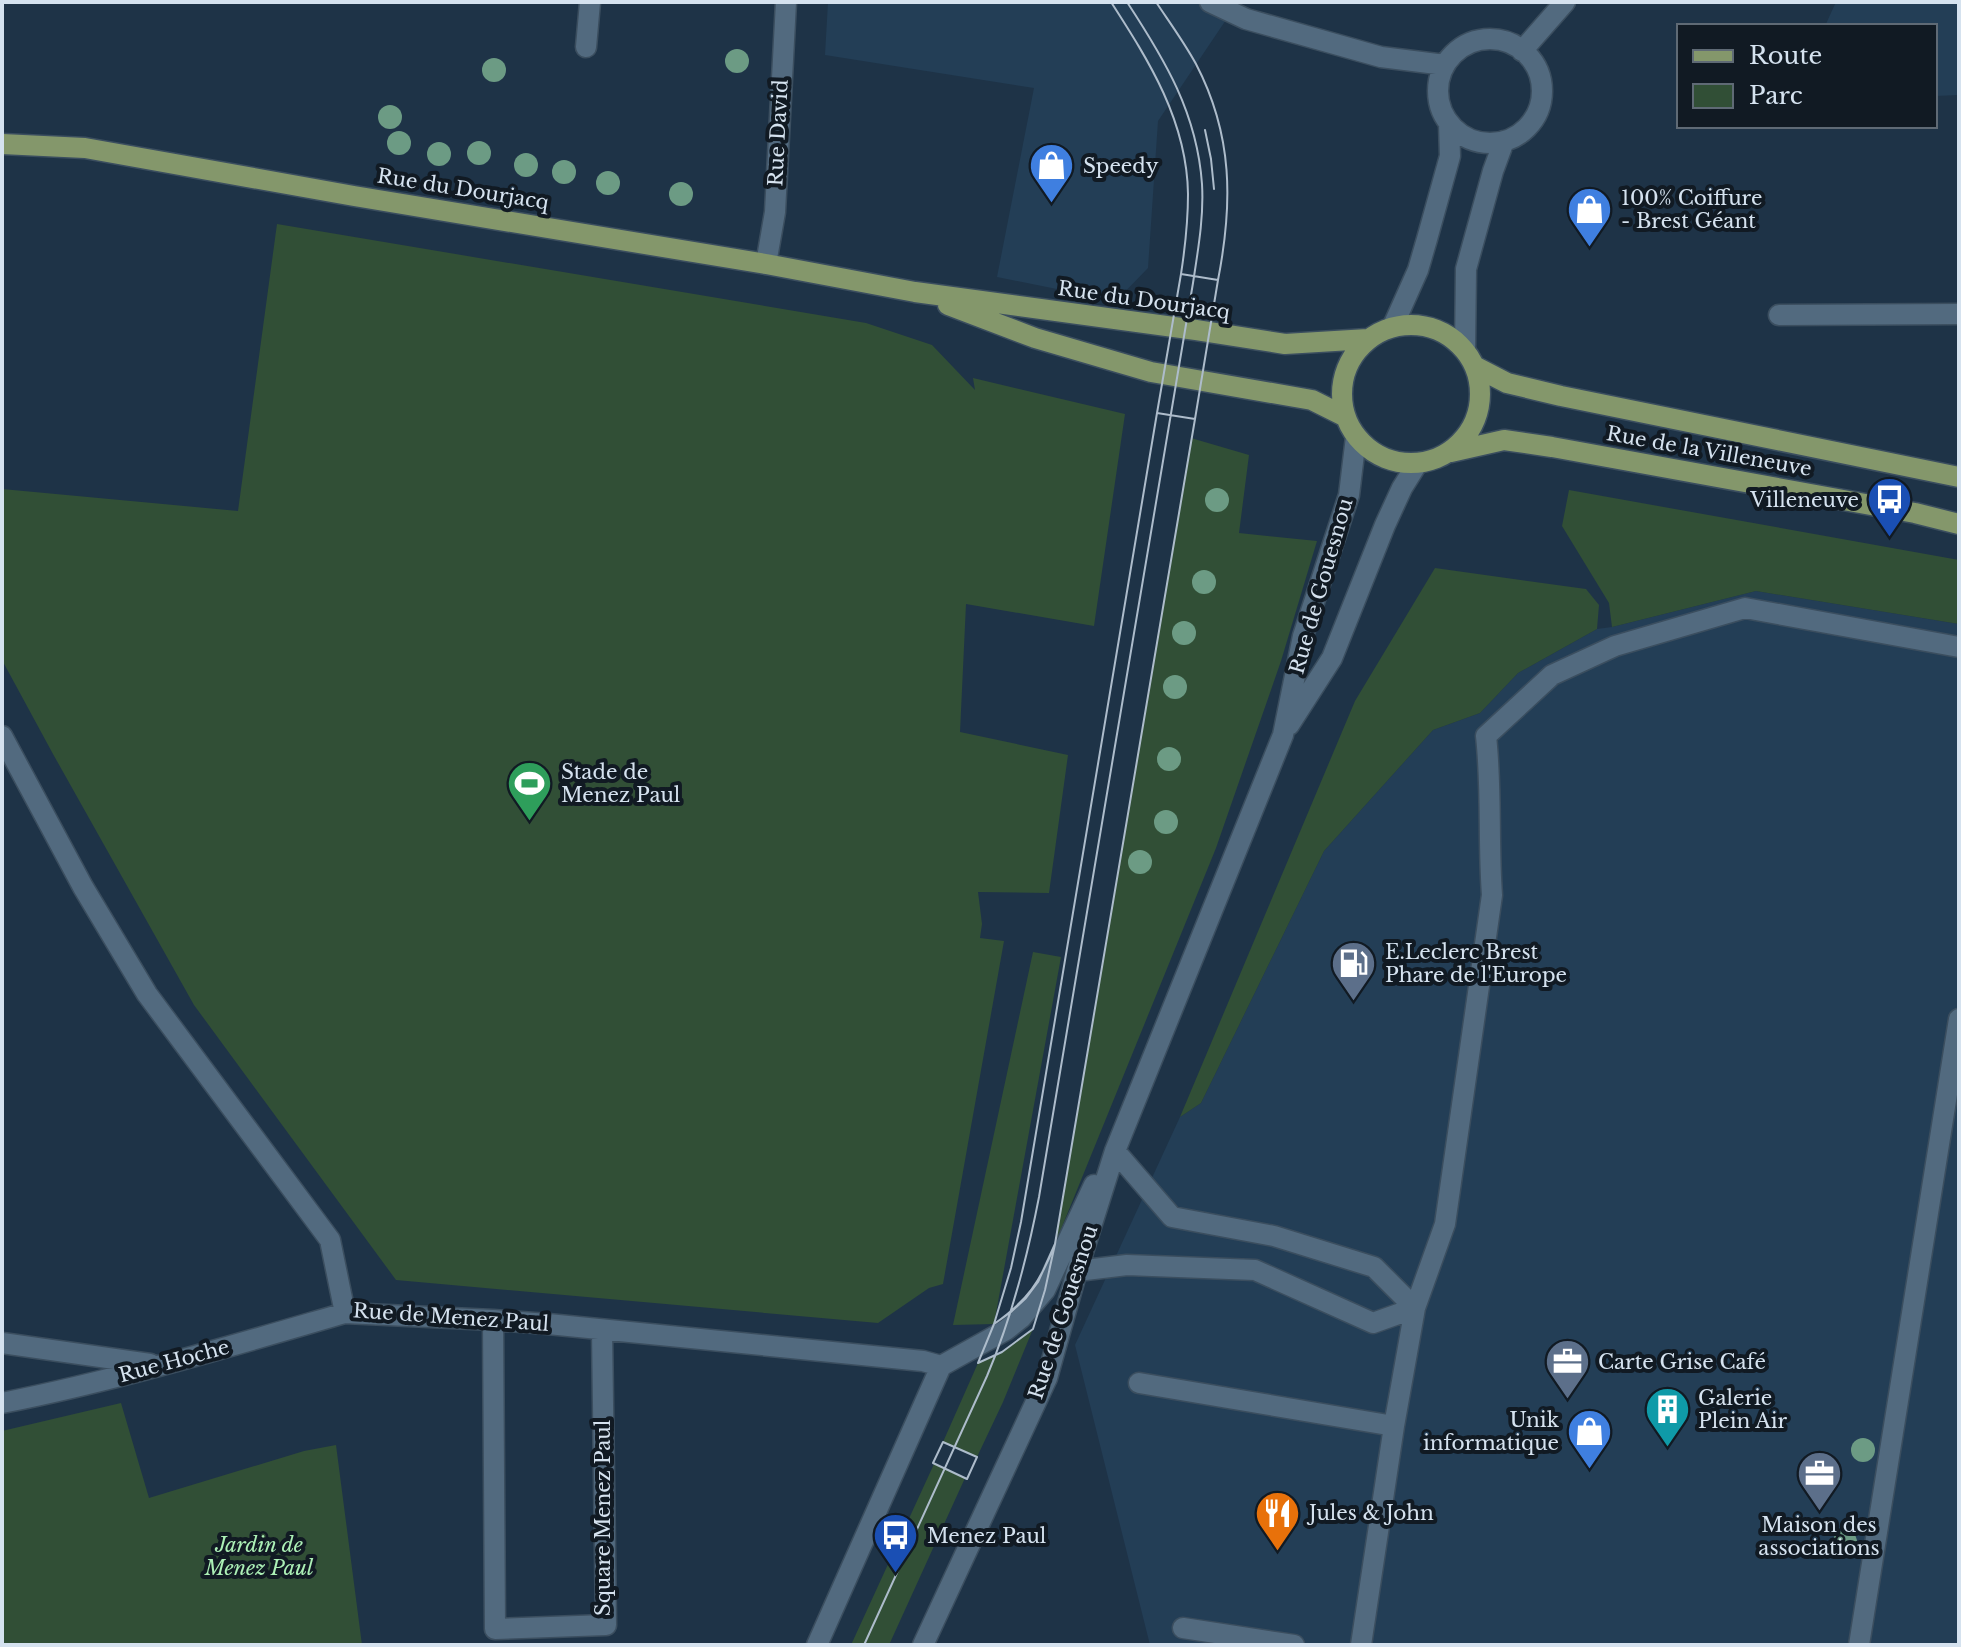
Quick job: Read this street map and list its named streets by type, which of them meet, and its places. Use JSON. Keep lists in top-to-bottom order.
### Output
{
  "streets": {
    "main road": ["Rue du Dourjacq", "Rue de la Villeneuve"],
    "street": [
      "Rue David",
      "Rue de Gouesnou",
      "Rue de Menez Paul",
      "Rue Hoche",
      "Square Menez Paul"
    ]
  },
  "crossings": [
    ["Rue David", "Rue du Dourjacq"],
    ["Rue du Dourjacq", "Rue de la Villeneuve"],
    ["Rue du Dourjacq", "Rue de Gouesnou"],
    ["Rue de la Villeneuve", "Rue de Gouesnou"],
    ["Rue de Gouesnou", "Rue de Menez Paul"],
    ["Rue de Menez Paul", "Rue Hoche"],
    ["Rue de Menez Paul", "Square Menez Paul"]
  ],
  "parks": ["Jardin de Menez Paul"],
  "places": {
    "shop": ["Speedy", "100% Coiffure - Brest Géant", "Unik informatique"],
    "bus stop": ["Villeneuve", "Menez Paul"],
    "sports": ["Stade de Menez Paul"],
    "fuel station": ["E.Leclerc Brest Phare de l'Europe"],
    "office": ["Carte Grise Café", "Maison des associations"],
    "building": ["Galerie Plein Air"],
    "restaurant": ["Jules & John"]
  },
  "legend": ["Route", "Parc"]
}
